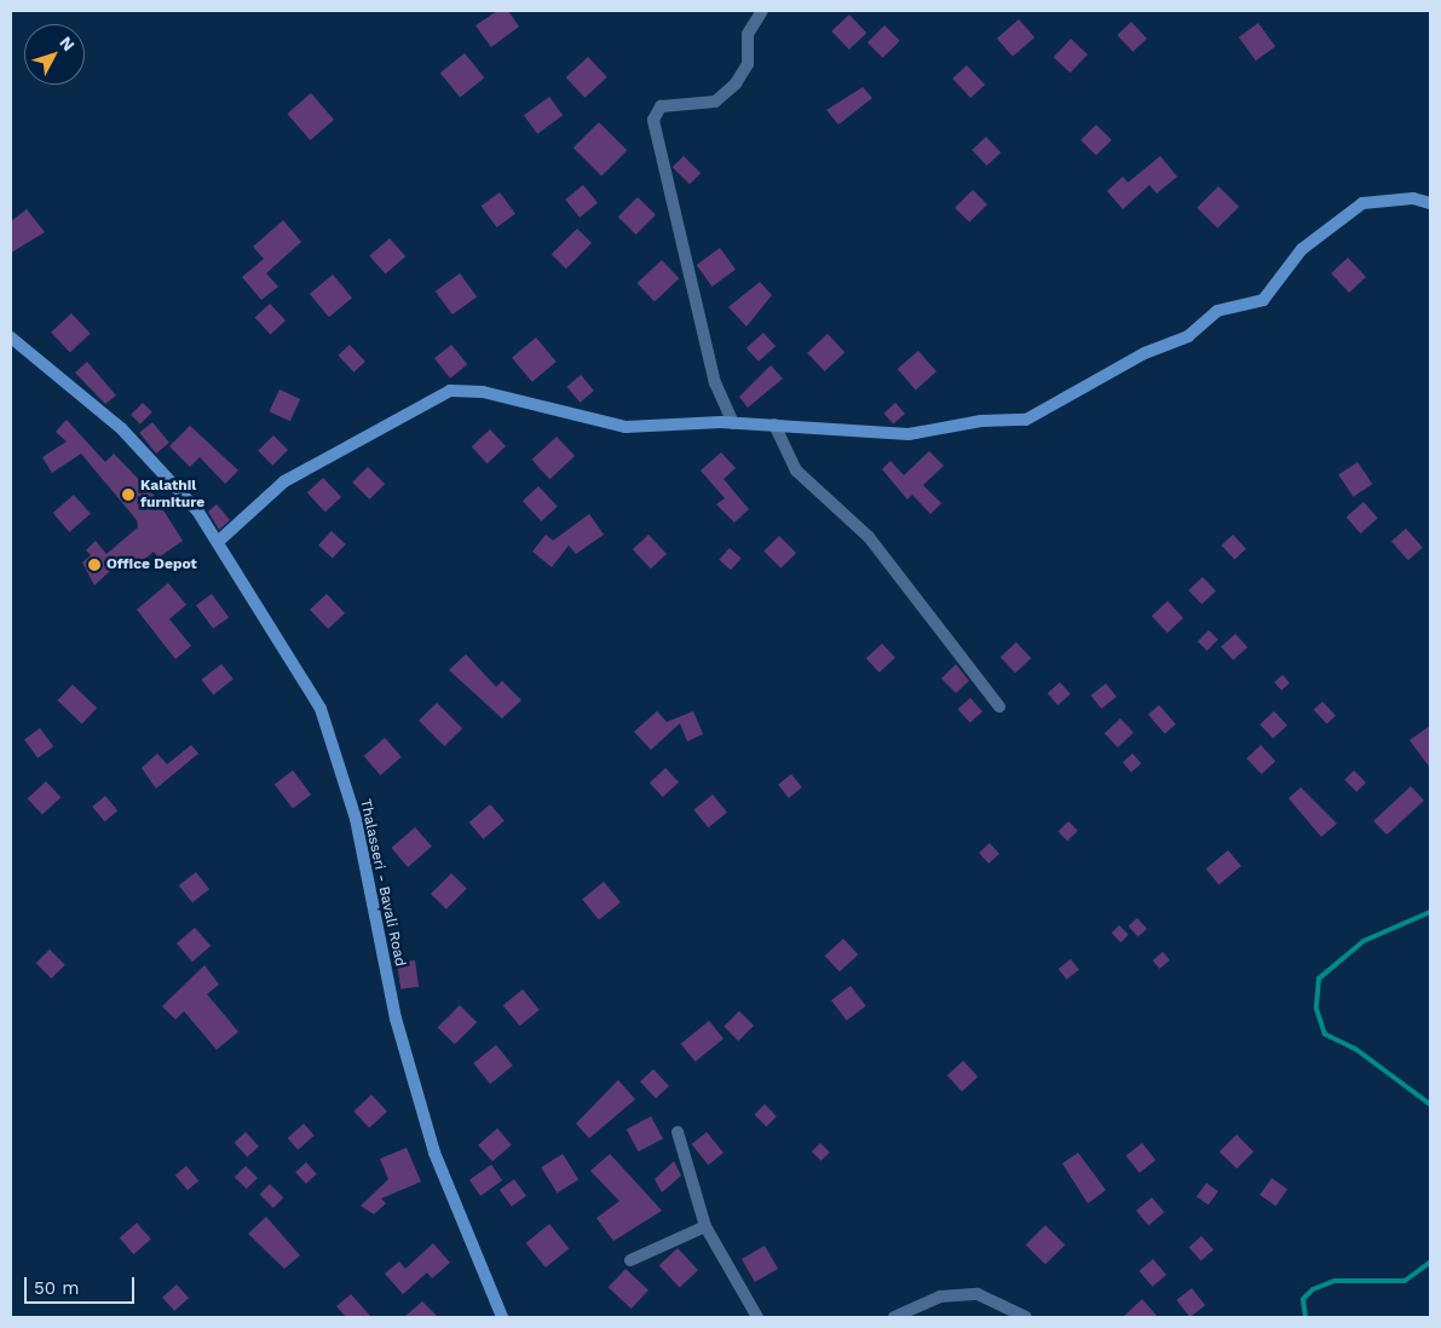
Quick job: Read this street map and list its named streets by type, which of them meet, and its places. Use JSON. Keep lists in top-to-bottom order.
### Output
{
  "streets": {
    "street": ["Thalasseri - Bavali Road"]
  },
  "places": ["Kalathil furniture", "Office Depot"],
  "scale_bar": "50 m",
  "north": "top right"
}
